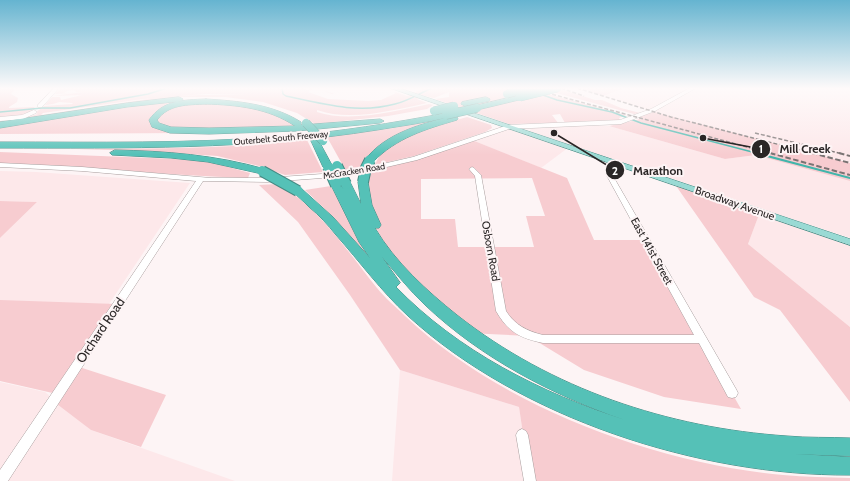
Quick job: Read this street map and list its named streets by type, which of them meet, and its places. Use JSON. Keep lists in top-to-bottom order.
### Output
{
  "streets": {
    "highway": ["Outerbelt South Freeway"],
    "main road": ["Broadway Avenue"],
    "street": [
      "McCracken Road",
      "Osborn Road",
      "East 141st Street",
      "Orchard Road"
    ]
  },
  "crossings": [
    ["McCracken Road", "Broadway Avenue"],
    ["McCracken Road", "Orchard Road"],
    ["Broadway Avenue", "East 141st Street"],
    ["Osborn Road", "East 141st Street"]
  ],
  "places": ["Marathon", "Mill Creek"]
}
